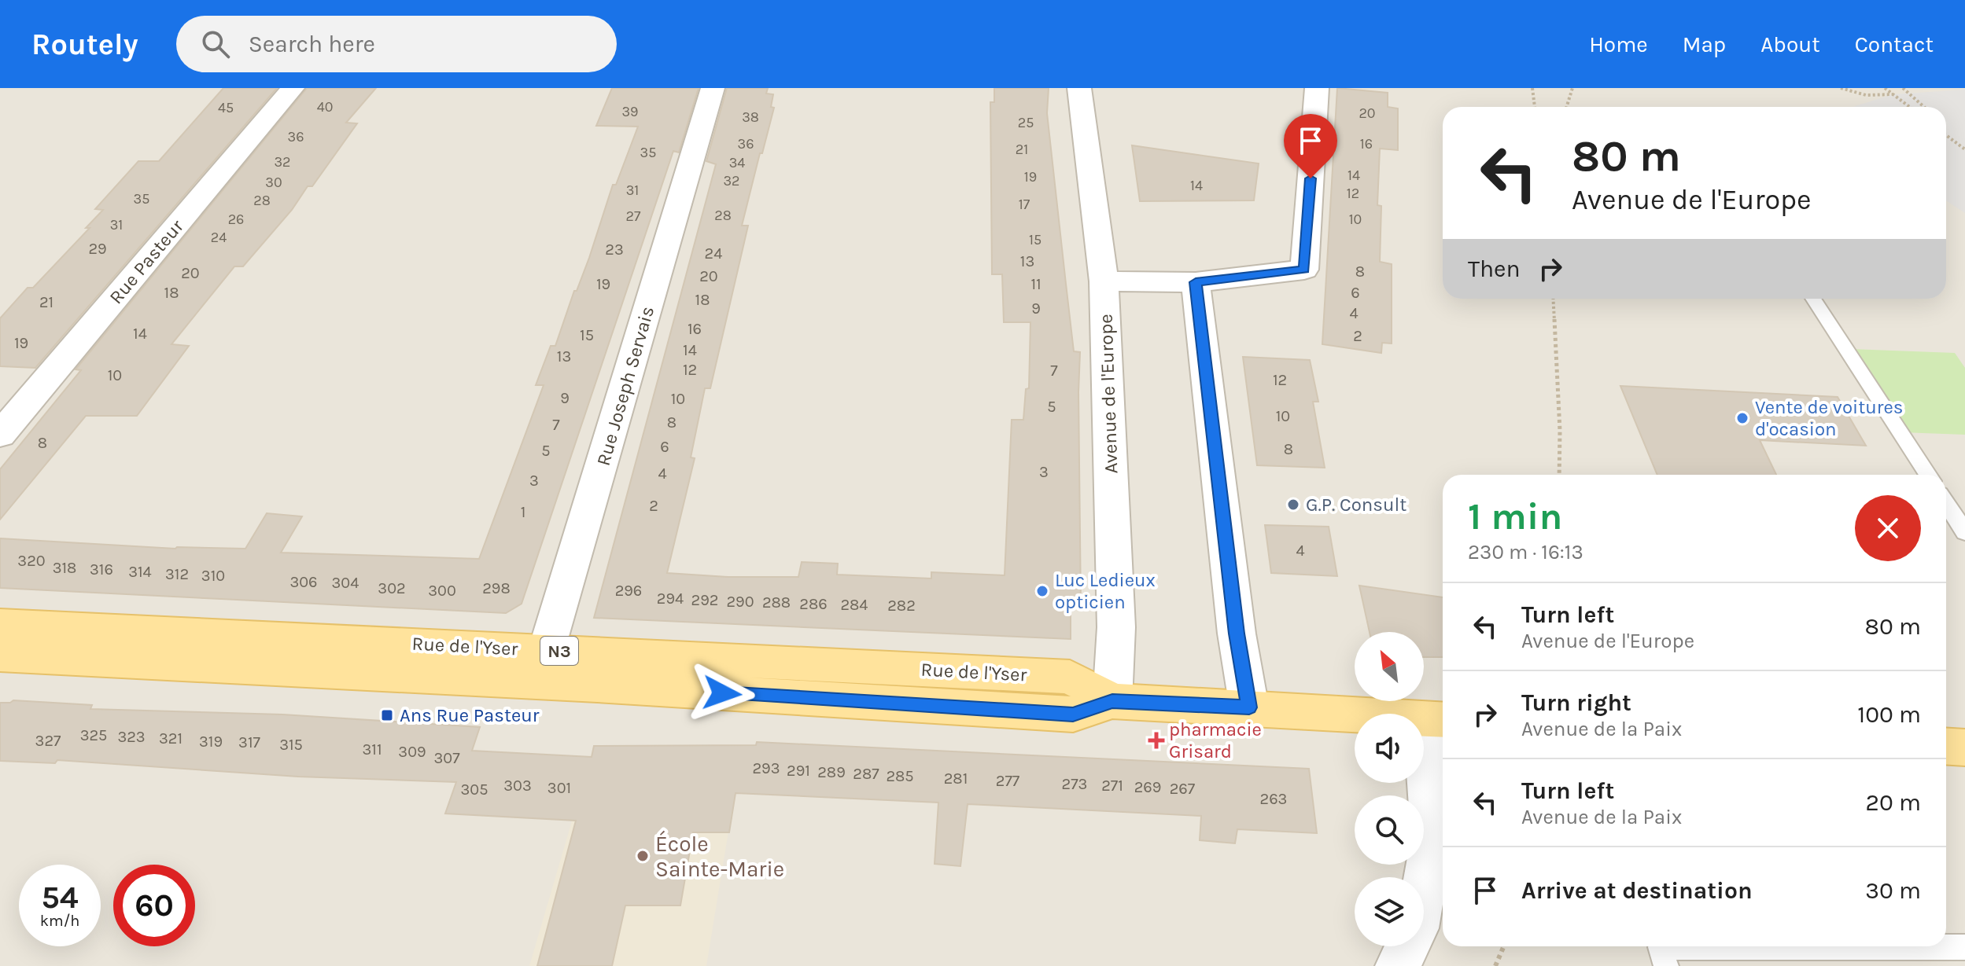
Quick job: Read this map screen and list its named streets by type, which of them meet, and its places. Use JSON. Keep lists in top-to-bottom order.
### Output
{
  "streets": {
    "main road": ["Rue de l'Yser", "N3"],
    "street": ["Rue Pasteur", "Rue Joseph Servais", "Avenue de l'Europe"]
  },
  "crossings": [
    ["Rue Joseph Servais", "Rue de l'Yser"],
    ["Avenue de l'Europe", "Rue de l'Yser"]
  ],
  "places": {
    "other": [
      "Vente de voitures d'ocasion",
      "G.P. Consult",
      "Luc Ledieux opticien",
      "École Sainte-Marie"
    ],
    "transit": ["Ans Rue Pasteur"],
    "health": ["pharmacie Grisard"]
  },
  "house_numbers": [
    "40",
    "45",
    "39",
    "20",
    "38",
    "25",
    "36",
    "36",
    "16",
    "21",
    "35",
    "32",
    "34",
    "14",
    "19",
    "32",
    "30",
    "14",
    "31",
    "12",
    "35",
    "28",
    "17",
    "28",
    "27",
    "26",
    "10",
    "31",
    "24",
    "15",
    "29",
    "23",
    "24",
    "13",
    "8",
    "20",
    "20",
    "19",
    "11",
    "18",
    "6",
    "18",
    "21",
    "9",
    "4",
    "16",
    "14",
    "15",
    "2",
    "19",
    "14",
    "13",
    "12",
    "7",
    "10",
    "12",
    "9",
    "10",
    "5",
    "10",
    "8",
    "7",
    "8",
    "6",
    "8",
    "5",
    "3",
    "4",
    "3",
    "2",
    "1",
    "4",
    "320",
    "318",
    "316",
    "314",
    "312",
    "310",
    "306",
    "304",
    "302",
    "298",
    "300",
    "296",
    "294",
    "292",
    "290",
    "288",
    "286",
    "284",
    "282",
    "325",
    "323",
    "321",
    "327",
    "319",
    "317",
    "315",
    "311",
    "309",
    "307",
    "293",
    "291",
    "289",
    "287",
    "285",
    "281",
    "277",
    "273",
    "303",
    "271",
    "269",
    "301",
    "267",
    "305",
    "263"
  ],
  "north": "top left",
  "page": {
    "header": "Routely",
    "search": "Search here",
    "nav": [
      "Home",
      "Map",
      "About",
      "Contact"
    ],
    "turn": ["80 m", "Avenue de l'Europe"],
    "then": "Then",
    "heading": ["1 min", "230 m · 16:13"],
    "list": [
      {
        "name": "Turn left",
        "note": "Avenue de l'Europe",
        "value": "80 m"
      },
      {
        "name": "Turn right",
        "note": "Avenue de la Paix",
        "value": "100 m"
      },
      {
        "name": "Turn left",
        "note": "Avenue de la Paix",
        "value": "20 m"
      },
      {
        "name": "Arrive at destination",
        "value": "30 m"
      }
    ],
    "speed": "54 km/h",
    "limit": "60"
  }
}
